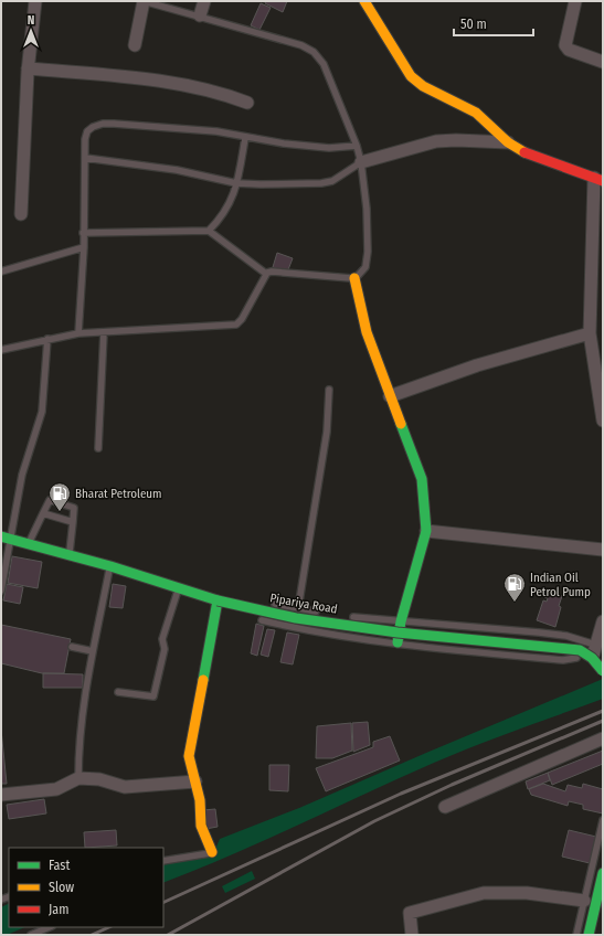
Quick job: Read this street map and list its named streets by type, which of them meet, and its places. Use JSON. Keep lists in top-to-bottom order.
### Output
{
  "streets": {
    "street": ["Pipariya Road"]
  },
  "places": {
    "fuel station": ["Bharat Petroleum", "Indian Oil Petrol Pump"]
  },
  "legend": ["Fast", "Slow", "Jam"],
  "scale_bar": "50 m",
  "north": "top"
}
